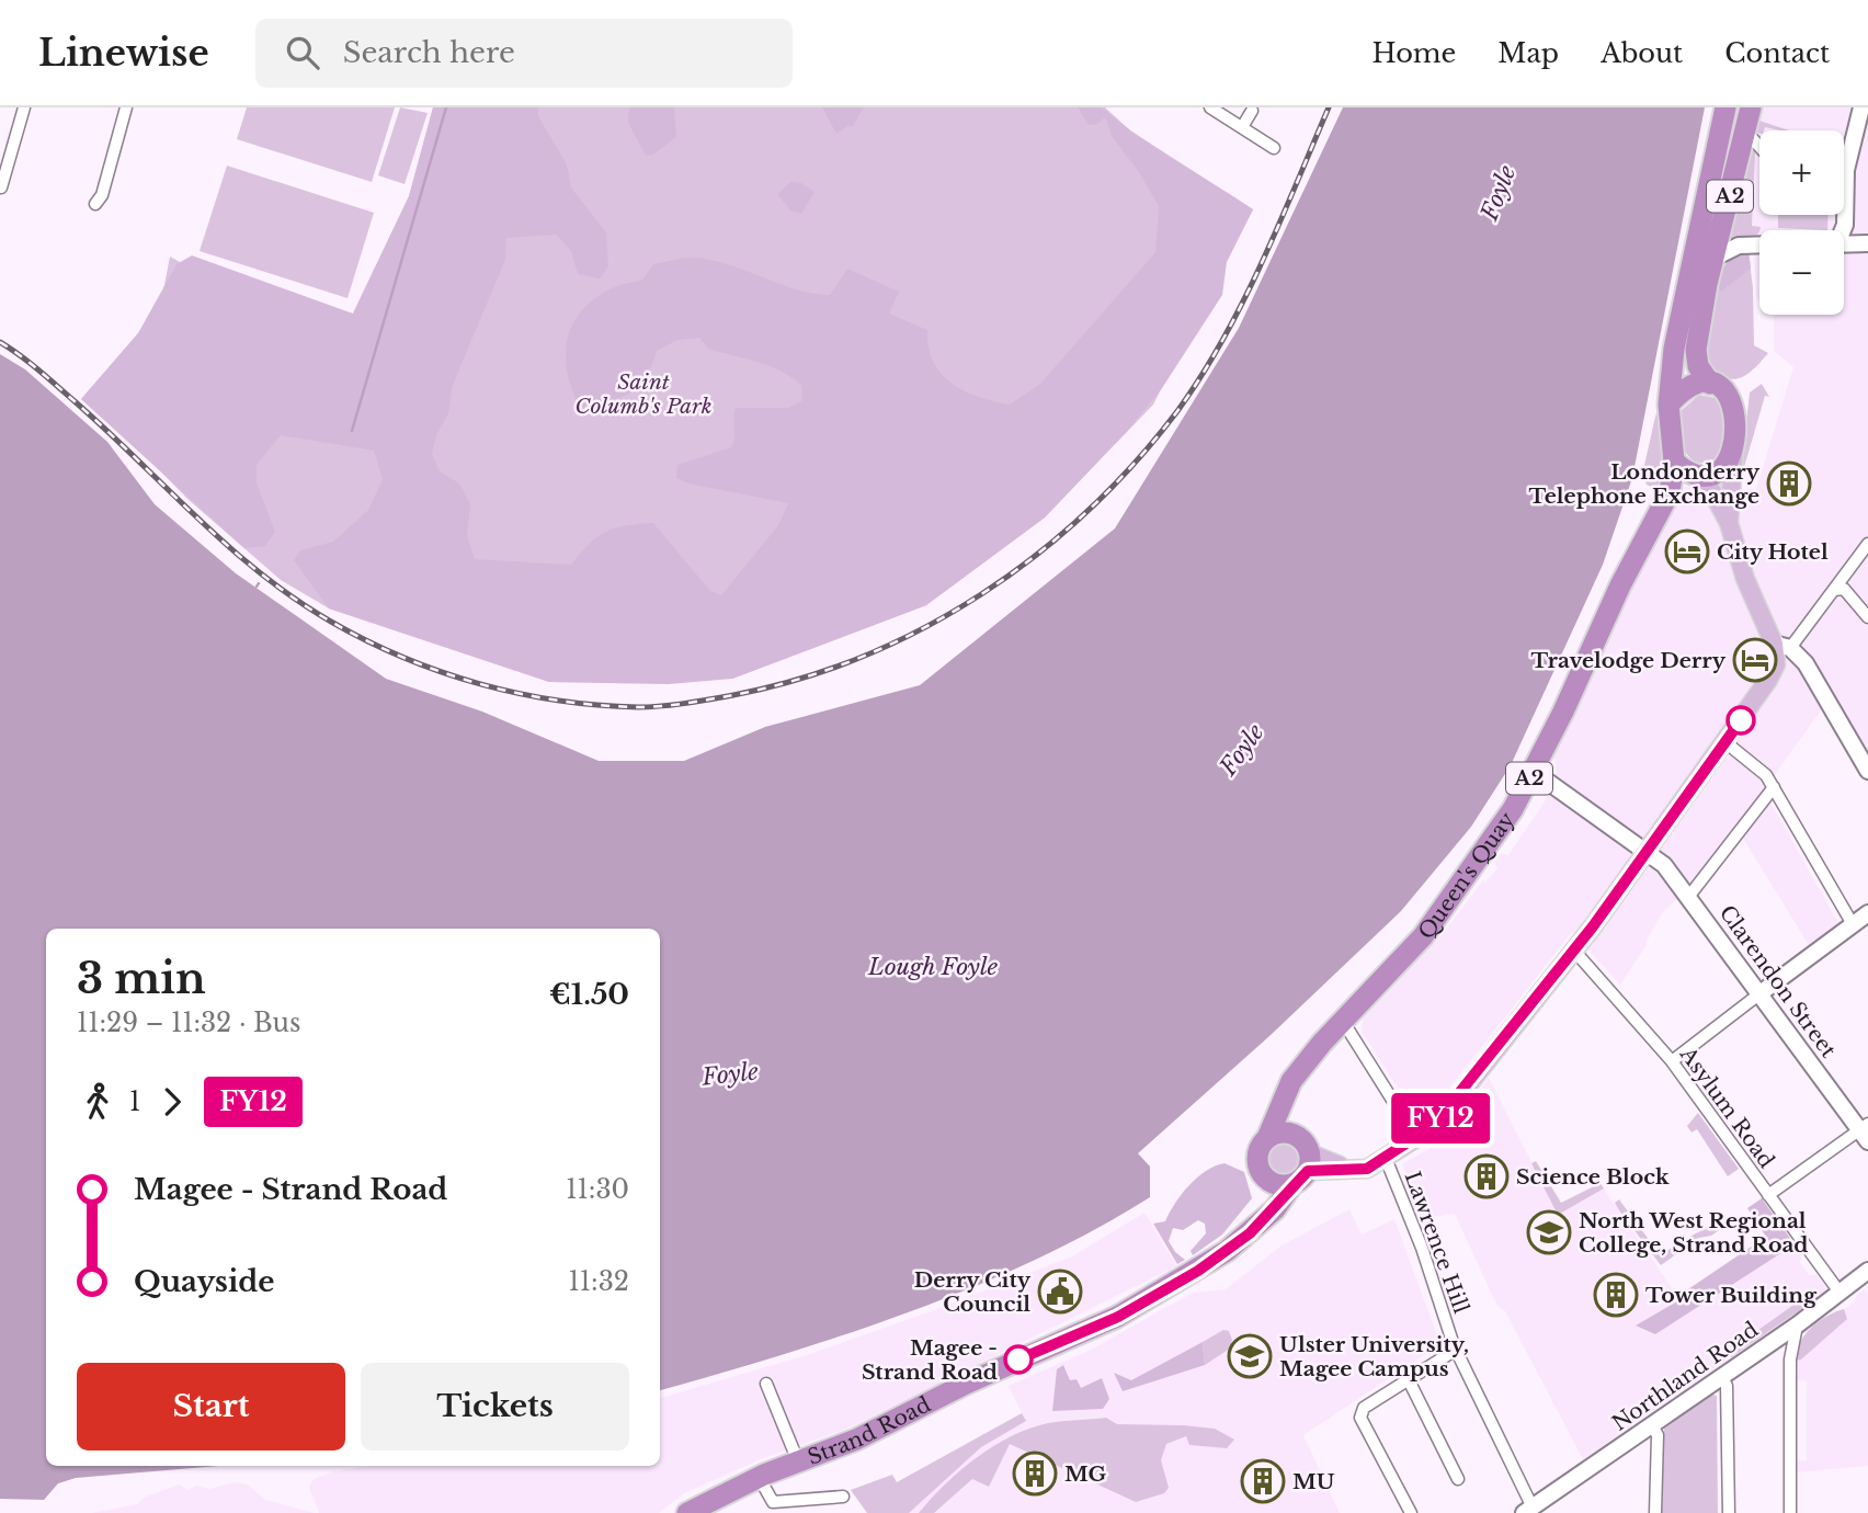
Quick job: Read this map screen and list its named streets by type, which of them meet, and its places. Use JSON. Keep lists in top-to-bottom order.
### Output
{
  "streets": {
    "highway": ["A2", "Queen's Quay", "Strand Road"],
    "main road": ["Clarendon Street", "Northland Road"],
    "street": ["Asylum Road", "Lawrence Hill"]
  },
  "crossings": [
    ["A2", "Queen's Quay"],
    ["A2", "Strand Road"],
    ["Queen's Quay", "Clarendon Street"],
    ["Queen's Quay", "Strand Road"],
    ["Asylum Road", "Northland Road"],
    ["Lawrence Hill", "Northland Road"]
  ],
  "water": ["Foyle", "Lough Foyle"],
  "parks": ["Saint Columb's Park"],
  "places": {
    "building": [
      "Londonderry Telephone Exchange",
      "Science Block",
      "Tower Building",
      "MG",
      "MU"
    ],
    "hotel": ["City Hotel", "Travelodge Derry"],
    "school or university": ["North West Regional College, Strand Road", "Ulster University, Magee Campus"],
    "public building": ["Derry City Council"],
    "other": ["Magee - Strand Road"]
  },
  "lines": ["bus line FY12"],
  "page": {
    "header": "Linewise",
    "search": "Search here",
    "nav": [
      "Home",
      "Map",
      "About",
      "Contact"
    ],
    "on_map": "FY12",
    "map_buttons": ["+", "−"],
    "heading": ["3 min", "11:29 – 11:32 · Bus", "€1.50"],
    "legs": ["1", "FY12"],
    "list": [
      {
        "name": "Magee - Strand Road",
        "value": "11:30"
      },
      {
        "name": "Quayside",
        "value": "11:32"
      }
    ],
    "buttons": ["Start", "Tickets"]
  }
}
